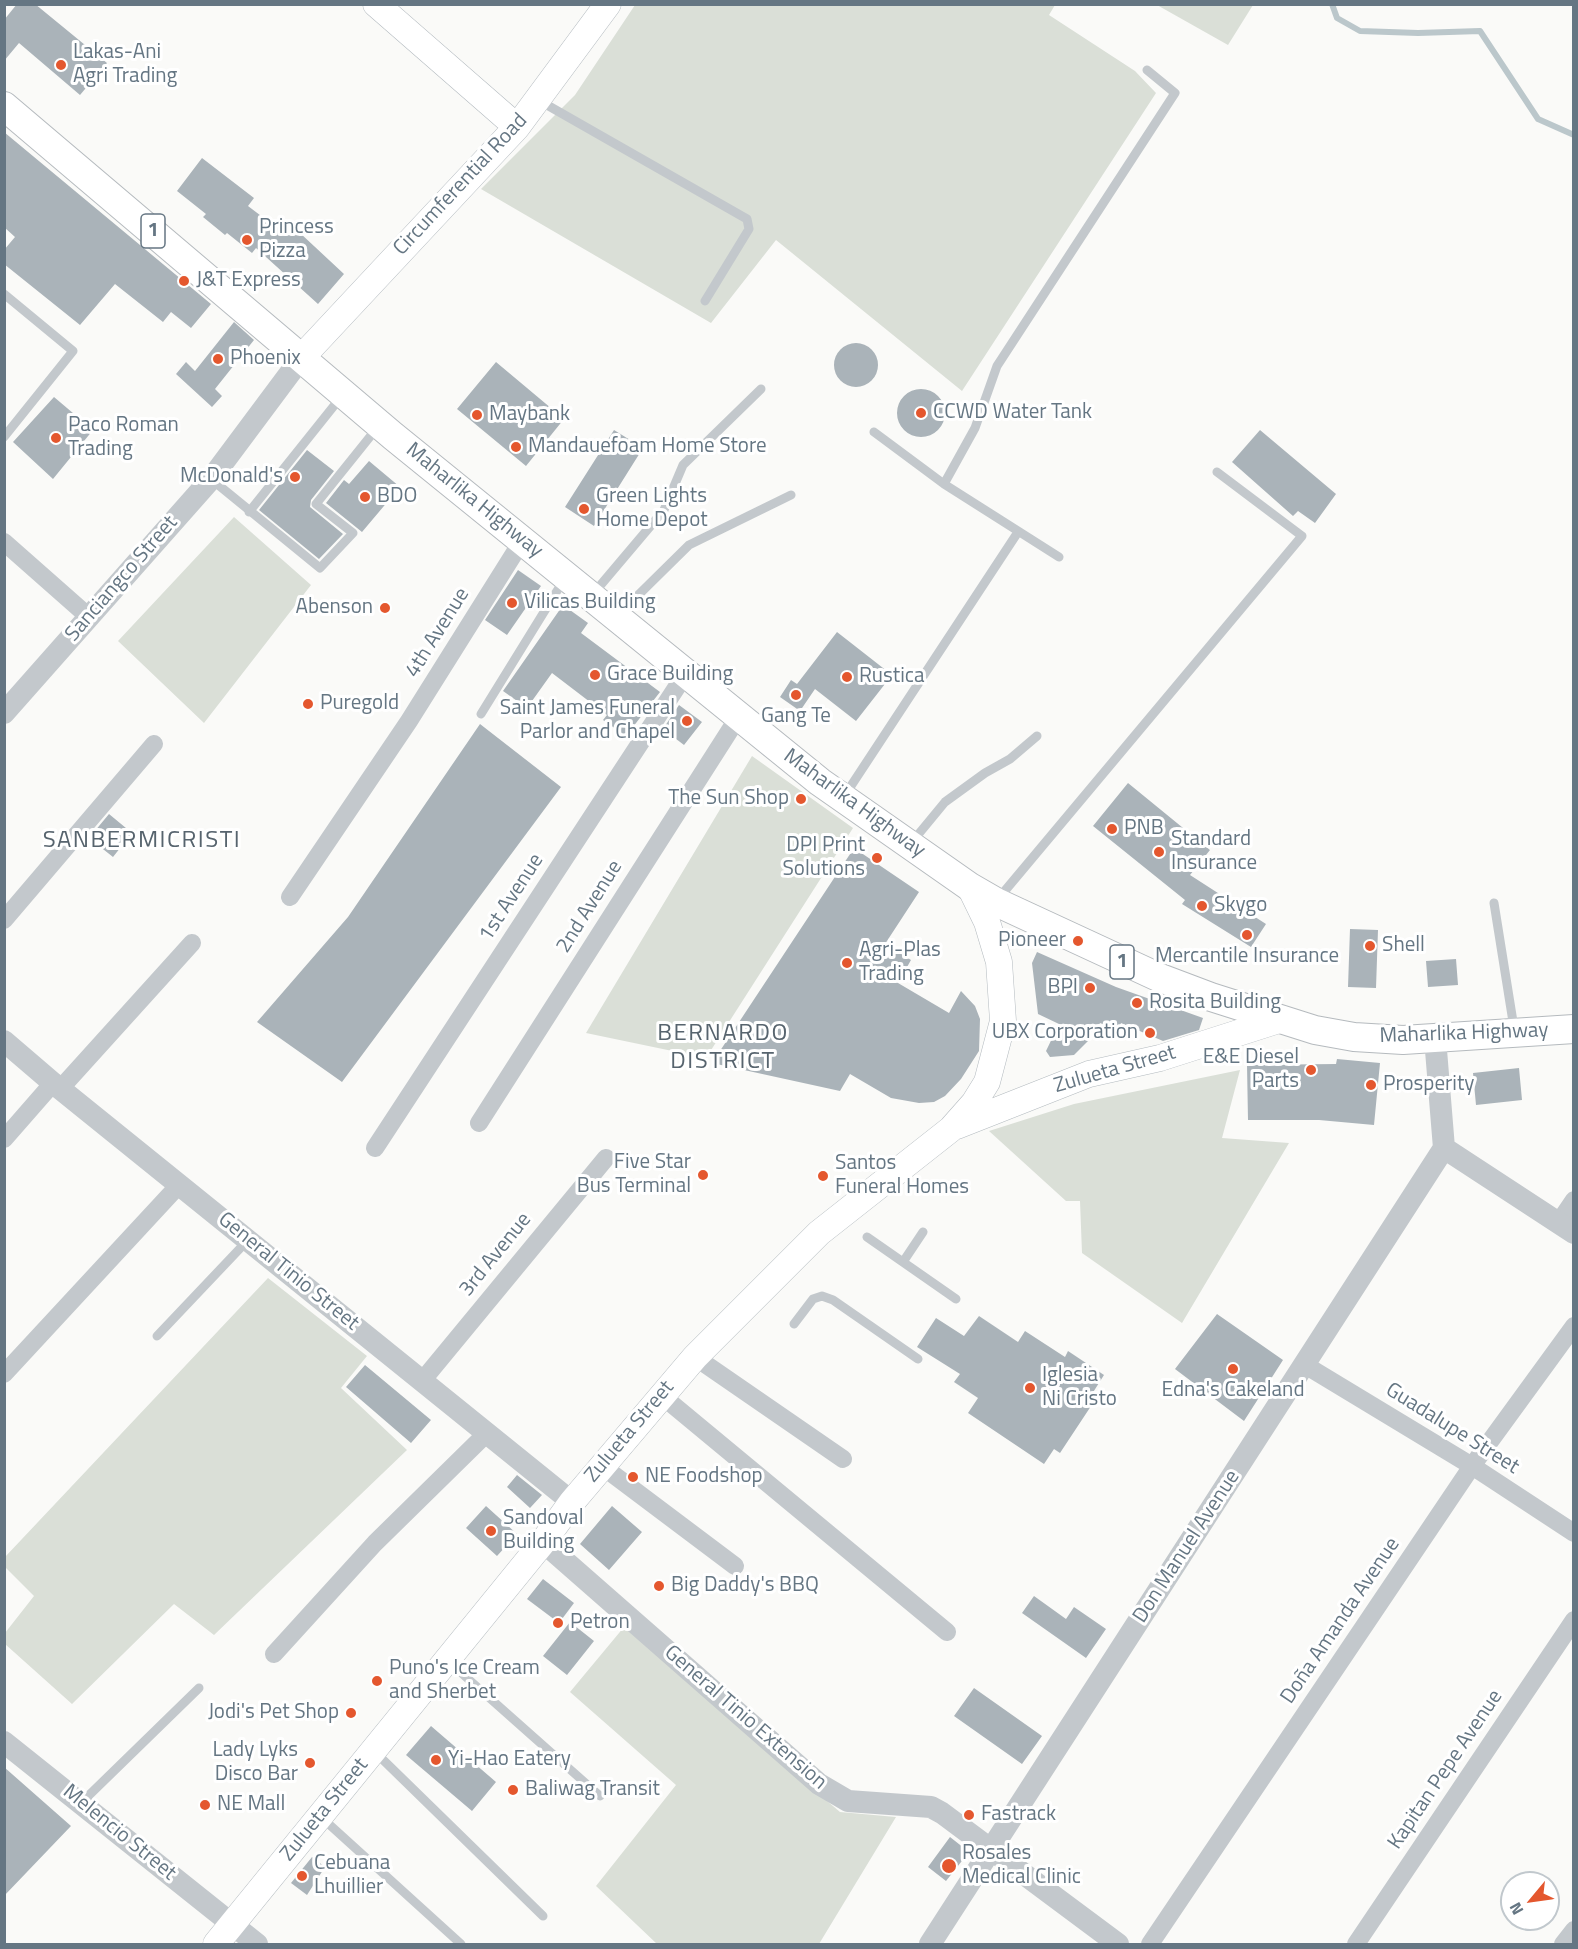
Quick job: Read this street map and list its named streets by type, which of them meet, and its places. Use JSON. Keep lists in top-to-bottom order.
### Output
{
  "streets": {
    "main road": [
      "Circumferential Road",
      "1",
      "Maharlika Highway",
      "Zulueta Street"
    ],
    "street": [
      "Sanciangco Street",
      "4th Avenue",
      "1st Avenue",
      "2nd Avenue",
      "3rd Avenue",
      "General Tinio Street",
      "Guadalupe Street",
      "Don Manuel Avenue",
      "Doña Amanda Avenue",
      "General Tinio Extension",
      "Kapitan Pepe Avenue",
      "Melencio Street"
    ]
  },
  "crossings": [
    ["Circumferential Road", "Maharlika Highway"],
    ["Circumferential Road", "Sanciangco Street"],
    ["Maharlika Highway", "Sanciangco Street"],
    ["Maharlika Highway", "4th Avenue"],
    ["Maharlika Highway", "1st Avenue"],
    ["Maharlika Highway", "2nd Avenue"],
    ["Maharlika Highway", "Zulueta Street"],
    ["Zulueta Street", "General Tinio Street"],
    ["Zulueta Street", "General Tinio Extension"],
    ["Zulueta Street", "Melencio Street"],
    ["3rd Avenue", "General Tinio Street"],
    ["Guadalupe Street", "Don Manuel Avenue"],
    ["Guadalupe Street", "Doña Amanda Avenue"],
    ["Don Manuel Avenue", "General Tinio Extension"]
  ],
  "districts": ["SANBERMICRISTI", "BERNARDO DISTRICT"],
  "places": [
    "Lakas-Ani Agri Trading",
    "Princess Pizza",
    "J&T Express",
    "Phoenix",
    "CCWD Water Tank",
    "Maybank",
    "Paco Roman Trading",
    "Mandauefoam Home Store",
    "McDonald's",
    "BDO",
    "Green Lights Home Depot",
    "Vilicas Building",
    "Abenson",
    "Grace Building",
    "Rustica",
    "Gang Te",
    "Puregold",
    "Saint James Funeral Parlor and Chapel",
    "The Sun Shop",
    "PNB",
    "Standard Insurance",
    "DPI Print Solutions",
    "Skygo",
    "Mercantile Insurance",
    "Pioneer",
    "Shell",
    "Agri-Plas Trading",
    "BPI",
    "Rosita Building",
    "UBX Corporation",
    "E&E Diesel Parts",
    "Prosperity",
    "Five Star Bus Terminal",
    "Santos Funeral Homes",
    "Edna's Cakeland",
    "Iglesia Ni Cristo",
    "NE Foodshop",
    "Sandoval Building",
    "Big Daddy's BBQ",
    "Petron",
    "Puno's Ice Cream and Sherbet",
    "Jodi's Pet Shop",
    "Yi-Hao Eatery",
    "Lady Lyks Disco Bar",
    "Baliwag Transit",
    "NE Mall",
    "Fastrack",
    "Rosales Medical Clinic",
    "Cebuana Lhuillier"
  ],
  "north": "bottom left"
}
